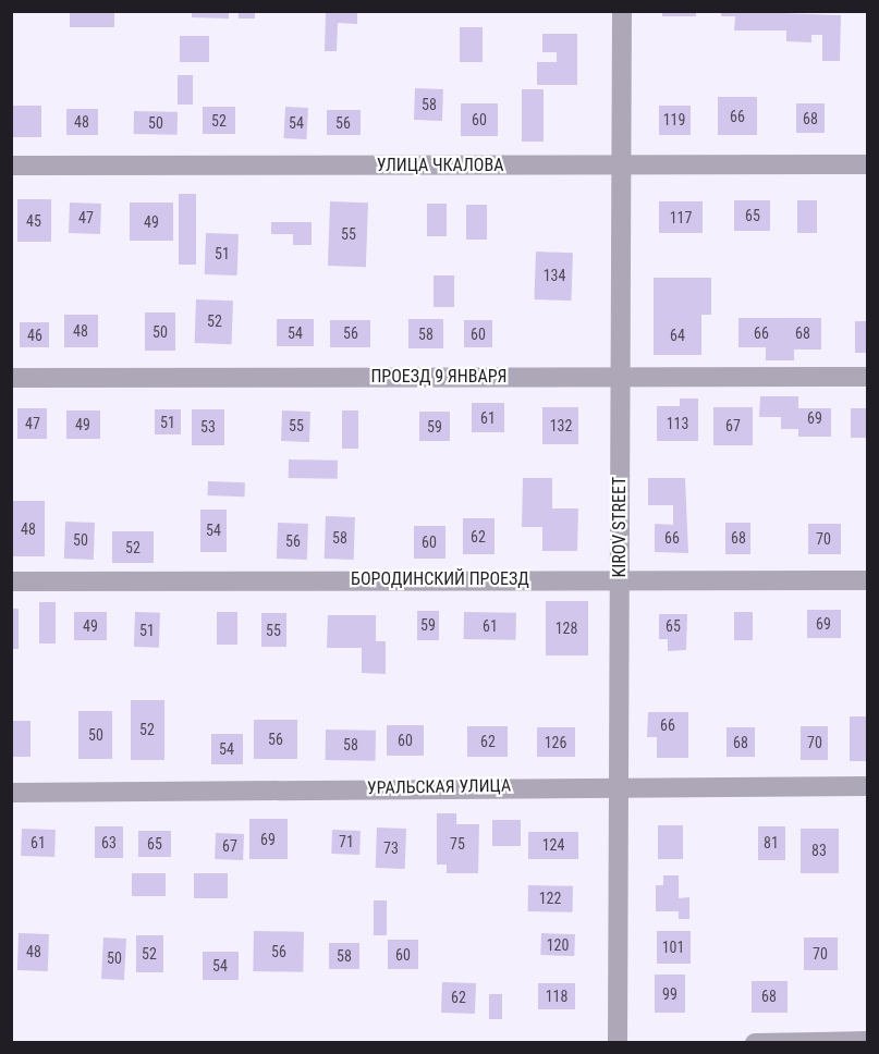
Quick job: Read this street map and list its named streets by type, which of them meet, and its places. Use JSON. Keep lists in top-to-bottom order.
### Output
{
  "streets": {
    "street": [
      "УЛИЦА ЧКАЛОВА",
      "ПРОЕЗД 9 ЯНВАРЯ",
      "KIROV STREET",
      "БОРОДИНСКИЙ ПРОЕЗД",
      "УРАЛЬСКАЯ УЛИЦА"
    ]
  },
  "crossings": [
    ["УЛИЦА ЧКАЛОВА", "KIROV STREET"],
    ["ПРОЕЗД 9 ЯНВАРЯ", "KIROV STREET"],
    ["KIROV STREET", "БОРОДИНСКИЙ ПРОЕЗД"],
    ["KIROV STREET", "УРАЛЬСКАЯ УЛИЦА"]
  ],
  "house_numbers": [
    "58",
    "66",
    "68",
    "60",
    "119",
    "52",
    "48",
    "50",
    "54",
    "56",
    "65",
    "47",
    "117",
    "45",
    "49",
    "55",
    "51",
    "134",
    "52",
    "48",
    "50",
    "54",
    "56",
    "66",
    "68",
    "58",
    "60",
    "46",
    "64",
    "61",
    "69",
    "51",
    "47",
    "113",
    "49",
    "55",
    "132",
    "67",
    "53",
    "59",
    "48",
    "54",
    "62",
    "58",
    "66",
    "68",
    "70",
    "50",
    "56",
    "60",
    "52",
    "69",
    "59",
    "49",
    "61",
    "65",
    "128",
    "51",
    "55",
    "66",
    "52",
    "50",
    "56",
    "60",
    "62",
    "126",
    "68",
    "70",
    "58",
    "54",
    "69",
    "71",
    "61",
    "63",
    "81",
    "65",
    "75",
    "124",
    "67",
    "73",
    "83",
    "122",
    "120",
    "101",
    "48",
    "56",
    "52",
    "70",
    "60",
    "58",
    "50",
    "54",
    "99",
    "118",
    "68",
    "62"
  ]
}
